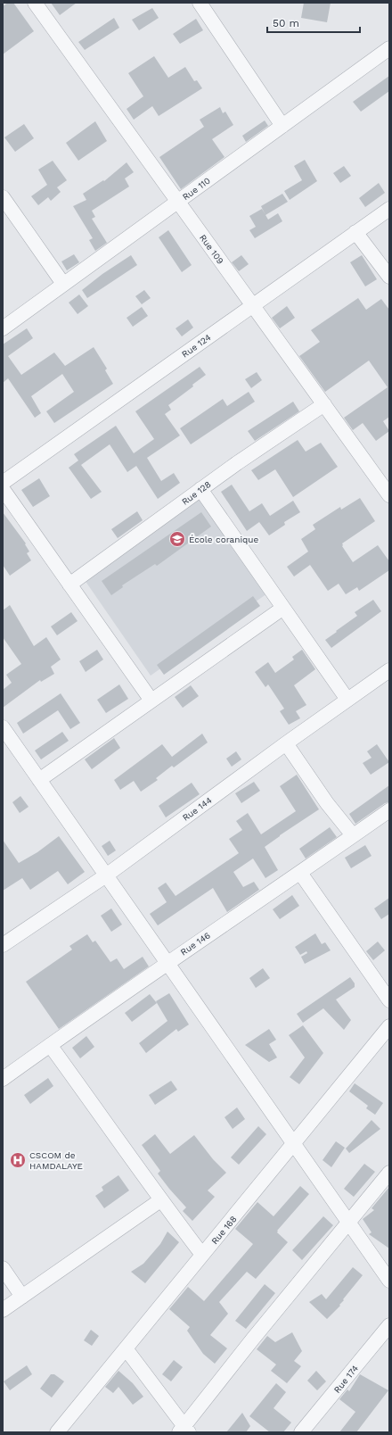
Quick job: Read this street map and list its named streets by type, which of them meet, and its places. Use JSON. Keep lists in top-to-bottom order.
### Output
{
  "streets": {
    "street": [
      "Rue 110",
      "Rue 109",
      "Rue 124",
      "Rue 128",
      "Rue 144",
      "Rue 146",
      "Rue 168",
      "Rue 174"
    ]
  },
  "crossings": [
    ["Rue 110", "Rue 109"],
    ["Rue 109", "Rue 124"],
    ["Rue 109", "Rue 128"]
  ],
  "places": {
    "school or university": ["École coranique"],
    "hospital": ["CSCOM de HAMDALAYE"]
  },
  "scale_bar": "50 m"
}
